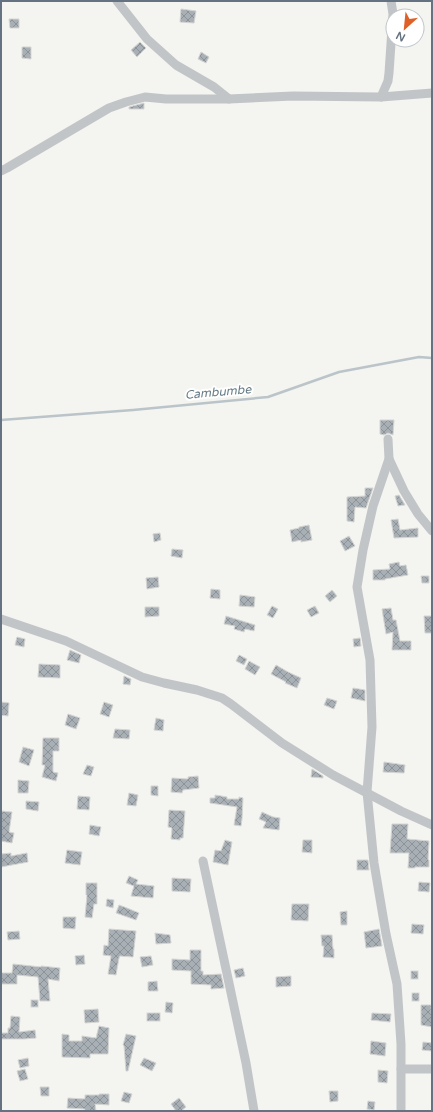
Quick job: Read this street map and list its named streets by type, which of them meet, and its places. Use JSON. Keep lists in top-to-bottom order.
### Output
{
  "water": ["Cambumbe"],
  "north": "bottom left"
}
